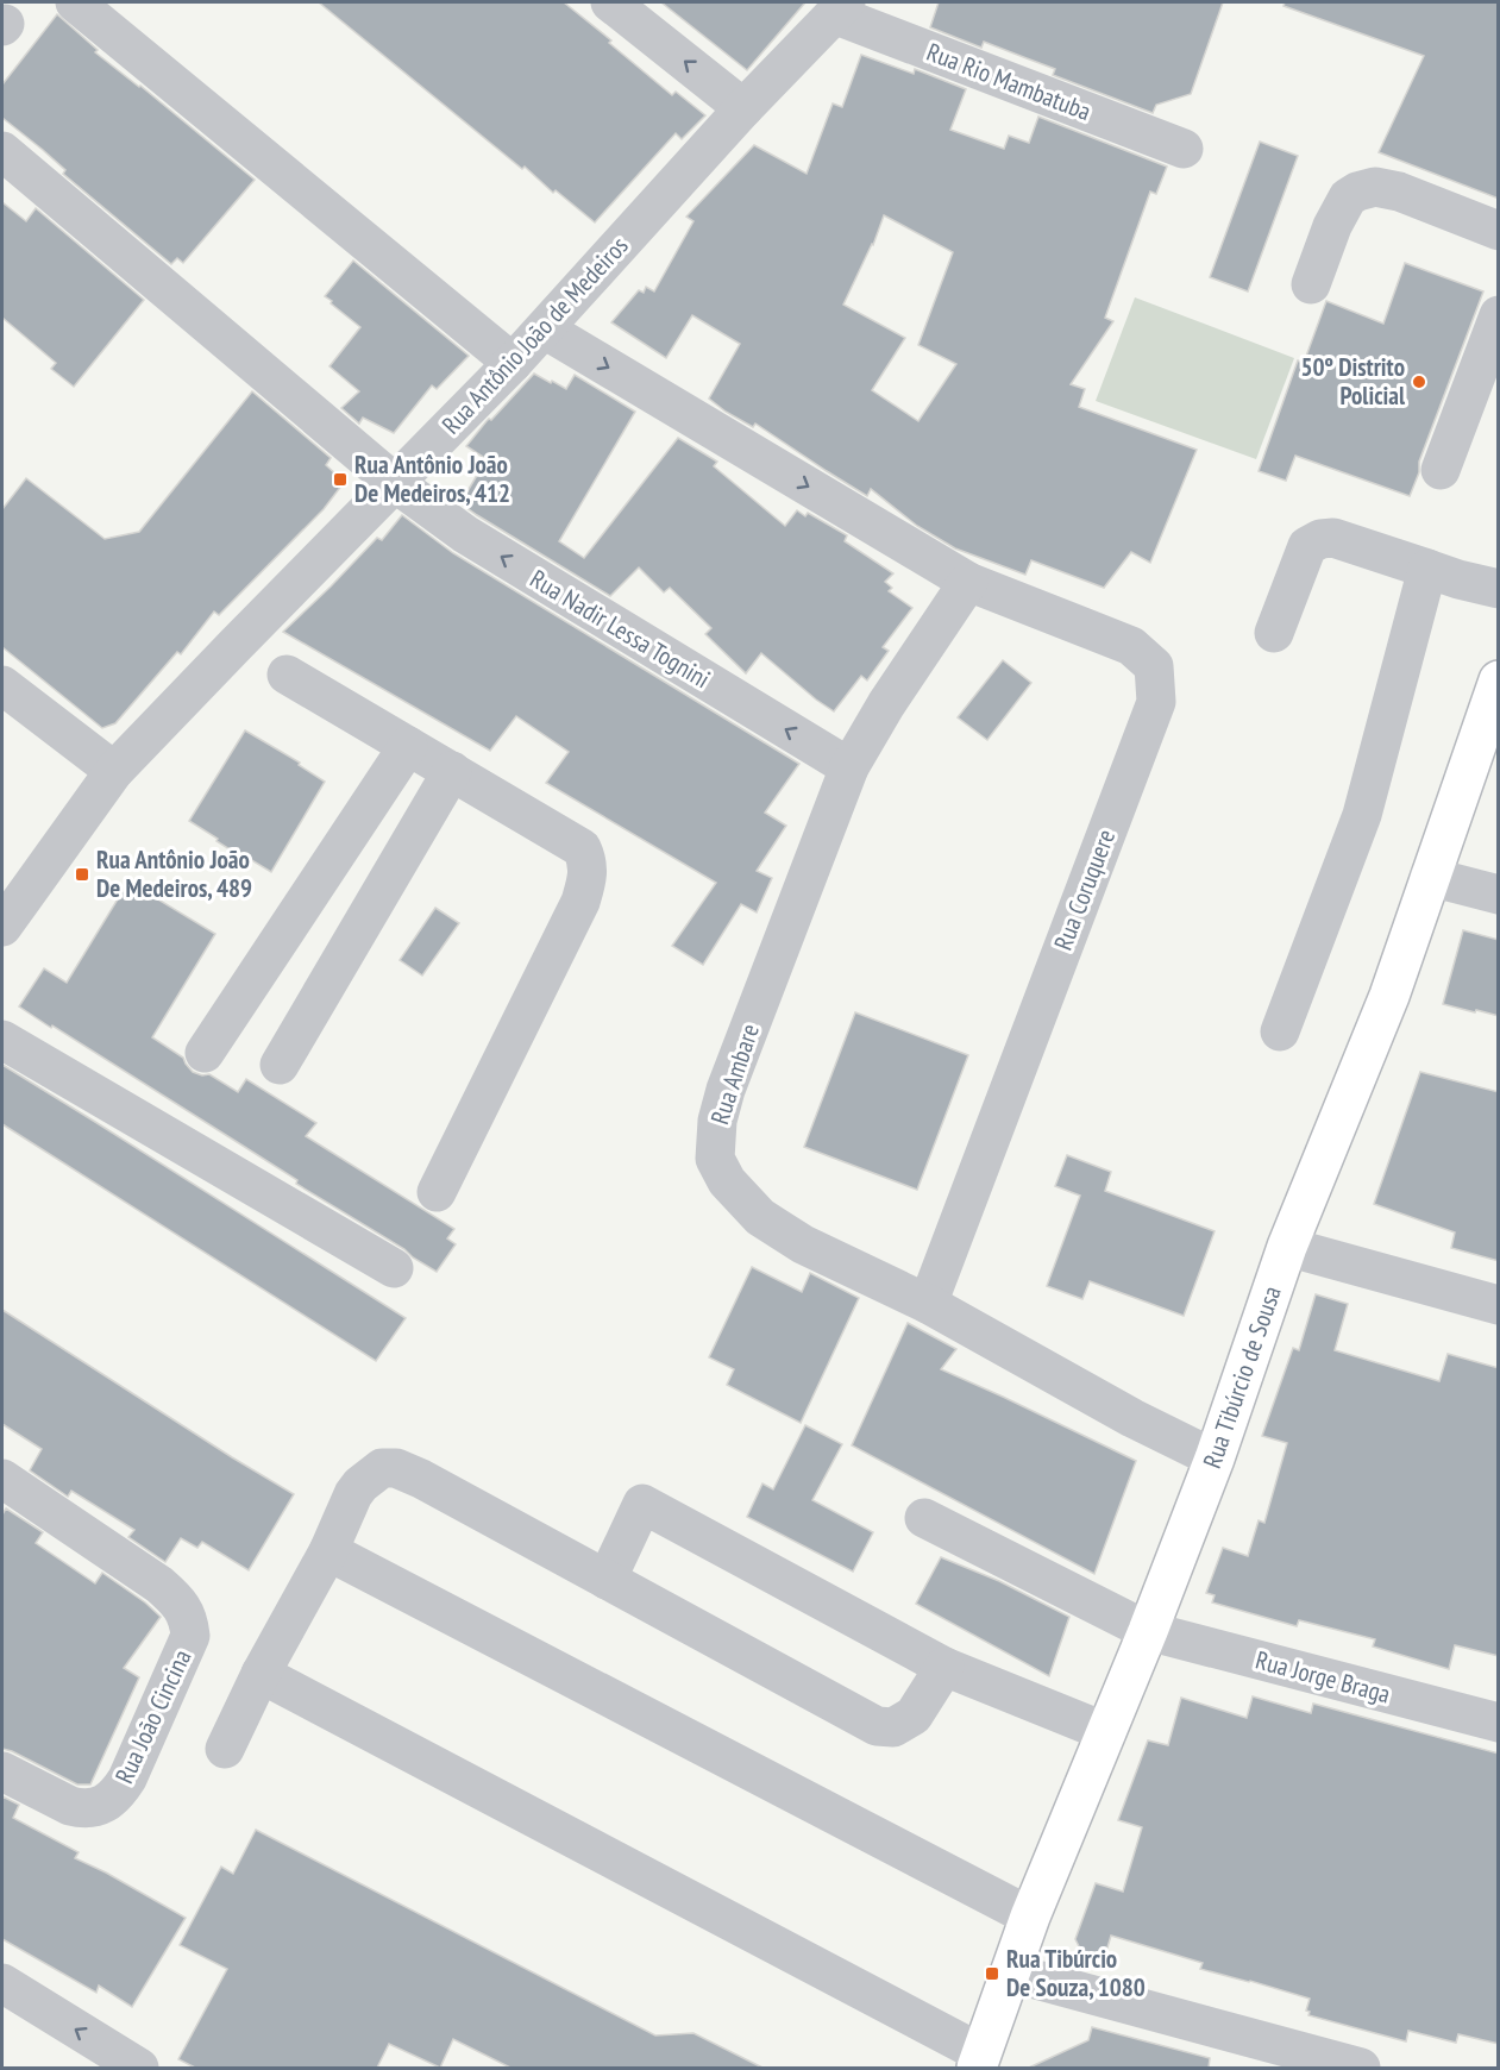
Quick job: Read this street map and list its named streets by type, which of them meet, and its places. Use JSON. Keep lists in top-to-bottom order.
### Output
{
  "streets": {
    "main road": ["Rua Tibúrcio de Sousa"],
    "street": [
      "Rua Rio Mambatuba",
      "Rua Antônio João de Medeiros",
      "Rua Nadir Lessa Tognini",
      "Rua Coruquere",
      "Rua Ambare",
      "Rua Jorge Braga",
      "Rua João Cincina"
    ]
  },
  "crossings": [
    ["Rua Rio Mambatuba", "Rua Antônio João de Medeiros"],
    ["Rua Antônio João de Medeiros", "Rua Nadir Lessa Tognini"],
    ["Rua Nadir Lessa Tognini", "Rua Ambare"],
    ["Rua Coruquere", "Rua Ambare"],
    ["Rua Ambare", "Rua Tibúrcio de Sousa"],
    ["Rua Tibúrcio de Sousa", "Rua Jorge Braga"]
  ],
  "places": {
    "other": ["50º Distrito Policial"],
    "transit": ["Rua Antônio João De Medeiros, 412", "Rua Antônio João De Medeiros, 489", "Rua Tibúrcio De Souza, 1080"]
  }
}
